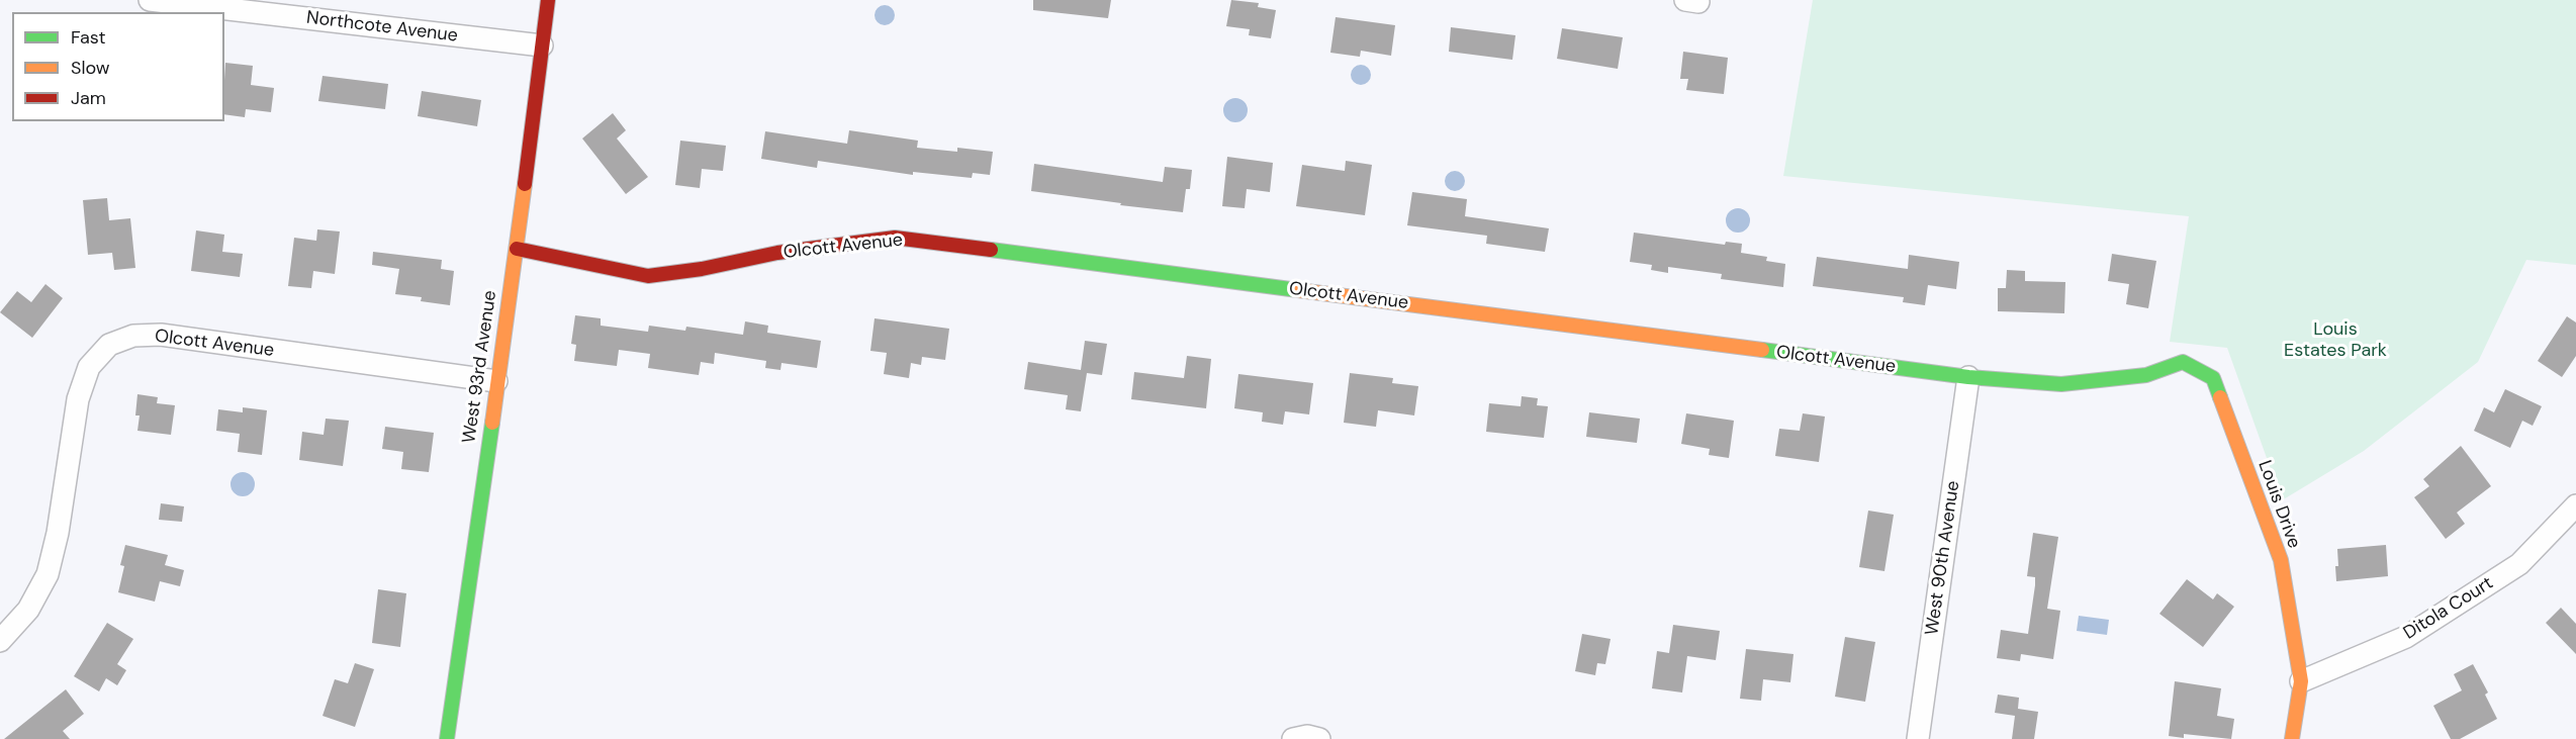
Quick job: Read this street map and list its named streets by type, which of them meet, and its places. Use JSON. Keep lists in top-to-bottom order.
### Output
{
  "streets": {
    "street": [
      "Northcote Avenue",
      "Olcott Avenue",
      "West 93rd Avenue",
      "Louis Drive",
      "West 90th Avenue",
      "Ditola Court"
    ]
  },
  "crossings": [
    ["Northcote Avenue", "West 93rd Avenue"],
    ["Olcott Avenue", "West 93rd Avenue"],
    ["Olcott Avenue", "Louis Drive"],
    ["Olcott Avenue", "West 90th Avenue"],
    ["Louis Drive", "Ditola Court"]
  ],
  "parks": ["Louis Estates Park"],
  "legend": ["Fast", "Slow", "Jam"]
}
